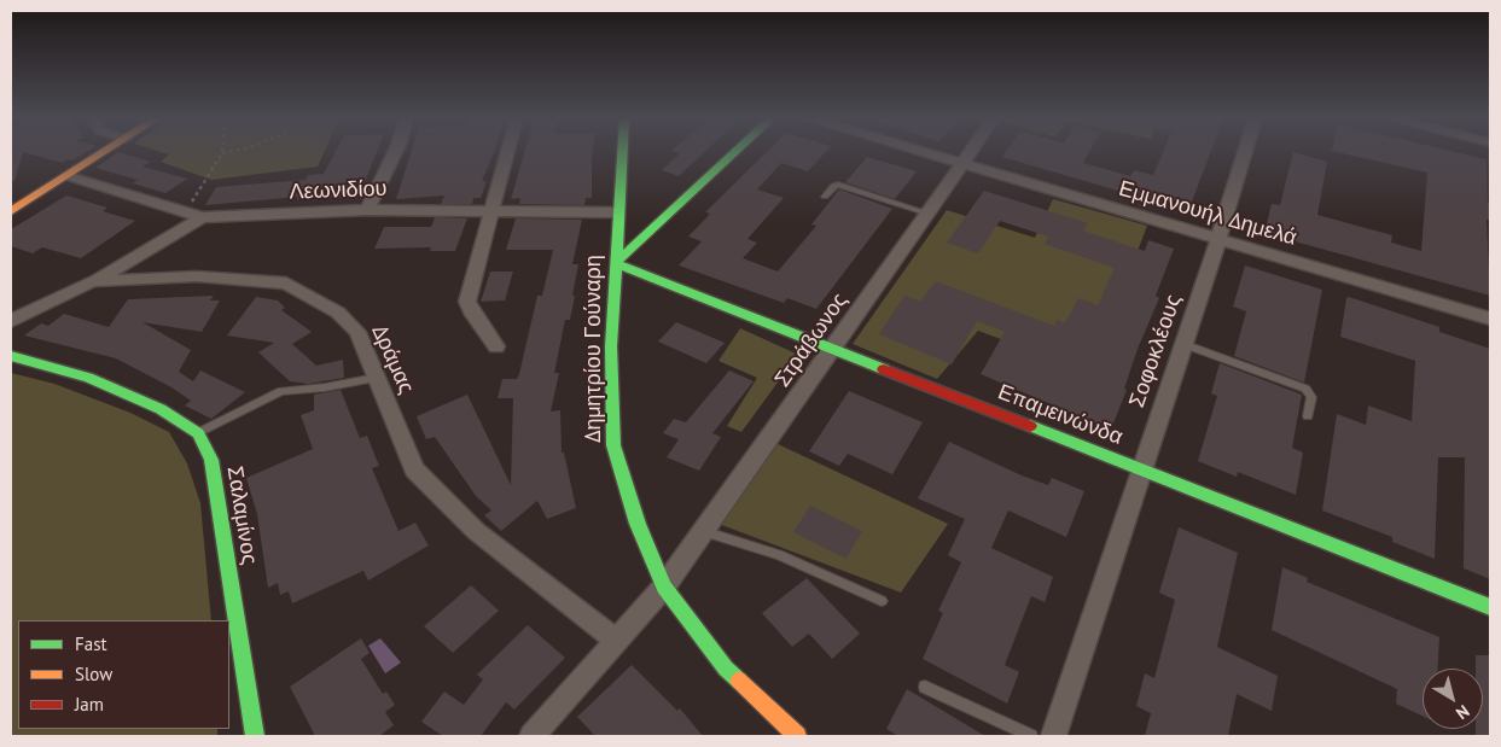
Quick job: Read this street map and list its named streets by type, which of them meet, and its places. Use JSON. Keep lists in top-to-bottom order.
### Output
{
  "streets": {
    "street": [
      "Λεωνιδίου",
      "Εμμανουήλ Δημελά",
      "Στράβωνος",
      "Δημητρίου Γούναρη",
      "Σοφοκλέους",
      "Δράμας",
      "Επαμεινώνδα",
      "Σαλαμίνος"
    ]
  },
  "crossings": [
    ["Λεωνιδίου", "Δημητρίου Γούναρη"],
    ["Εμμανουήλ Δημελά", "Στράβωνος"],
    ["Εμμανουήλ Δημελά", "Σοφοκλέους"],
    ["Στράβωνος", "Δημητρίου Γούναρη"],
    ["Στράβωνος", "Δράμας"],
    ["Στράβωνος", "Επαμεινώνδα"],
    ["Δημητρίου Γούναρη", "Επαμεινώνδα"],
    ["Σοφοκλέους", "Επαμεινώνδα"]
  ],
  "legend": ["Fast", "Slow", "Jam"],
  "north": "bottom right"
}
